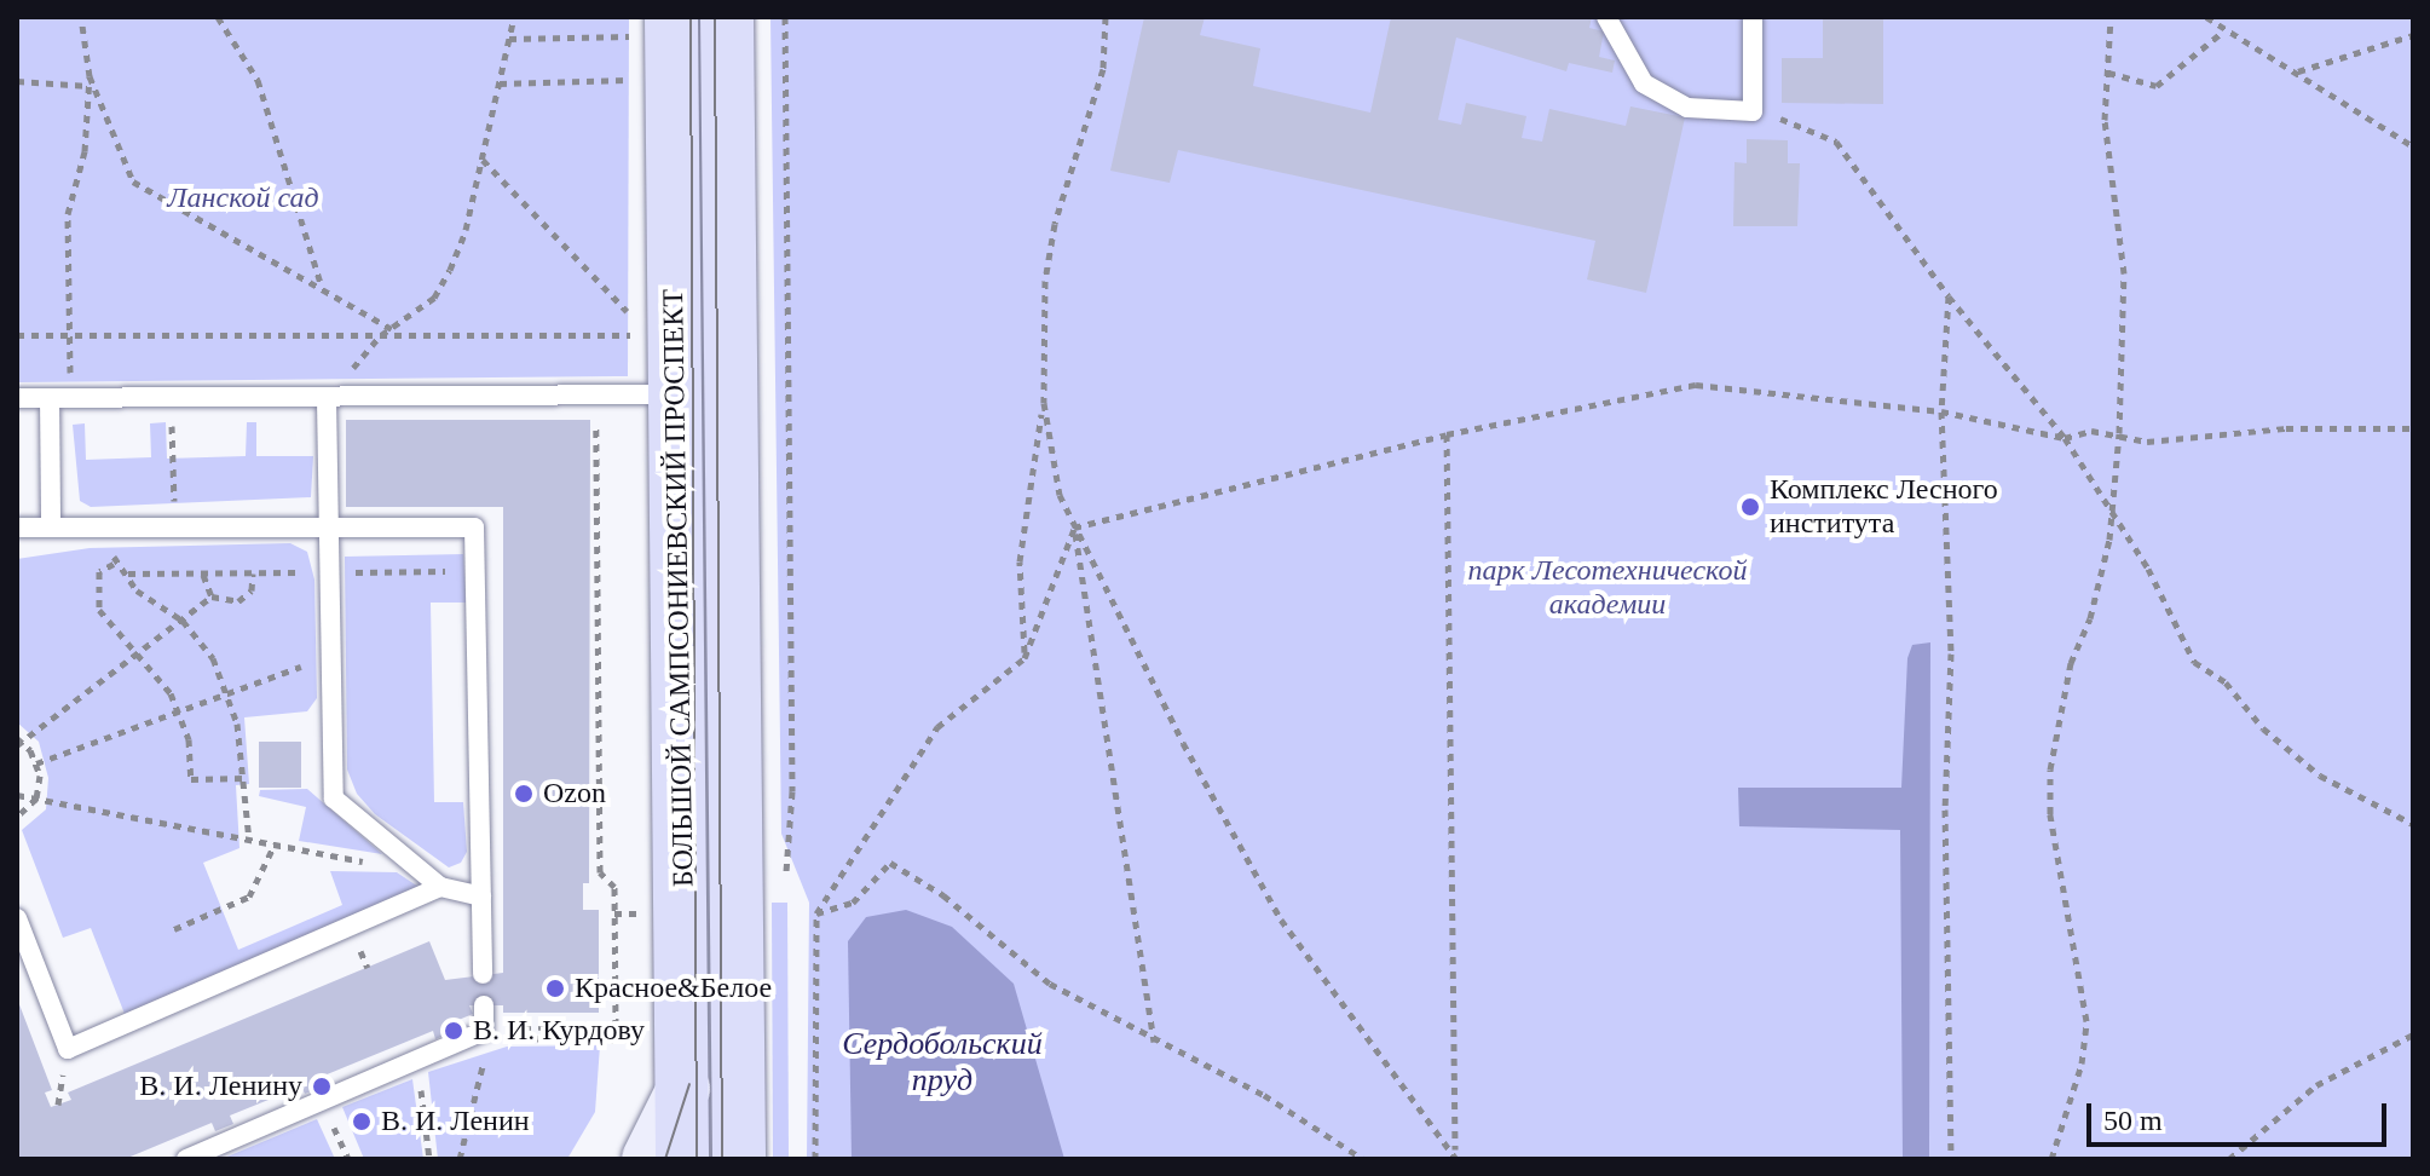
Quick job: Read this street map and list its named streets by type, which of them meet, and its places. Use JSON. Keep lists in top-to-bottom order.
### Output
{
  "streets": {
    "main road": ["БОЛЬШОЙ САМПСОНИЕВСКИЙ ПРОСПЕКТ"]
  },
  "water": ["Сердобольский пруд"],
  "parks": ["Ланской сад", "парк Лесотехнической академии"],
  "places": [
    "Комплекс Лесного института",
    "Ozon",
    "Красное&Белое",
    "В. И. Курдову",
    "В. И. Ленину",
    "В. И. Ленин"
  ],
  "scale_bar": "50 m"
}
